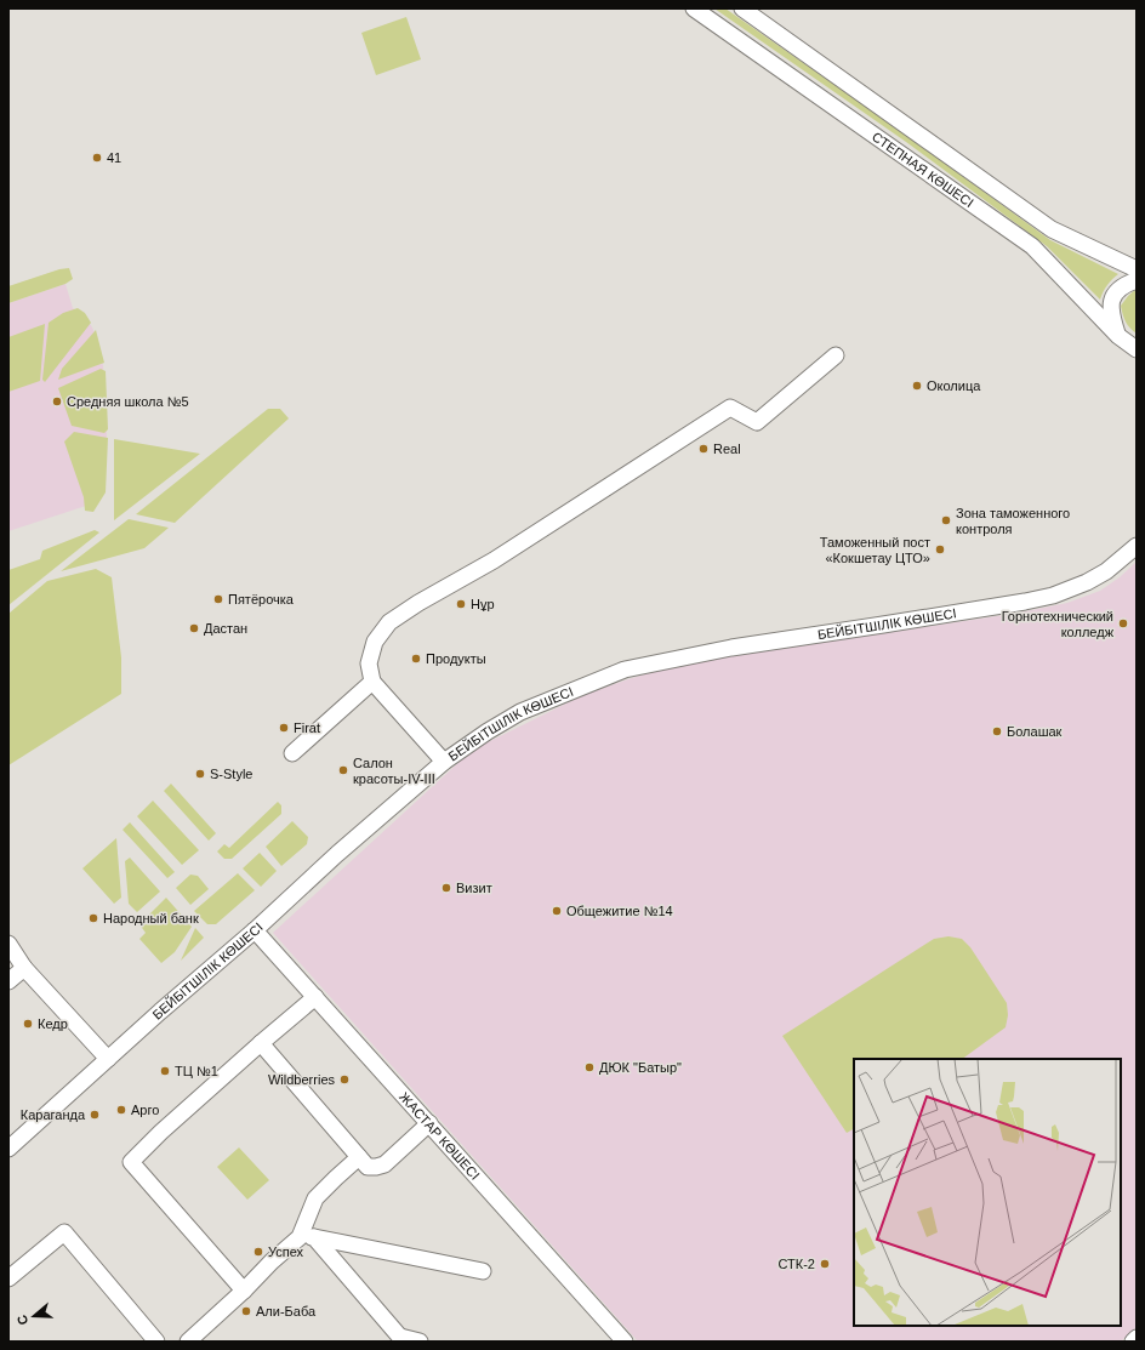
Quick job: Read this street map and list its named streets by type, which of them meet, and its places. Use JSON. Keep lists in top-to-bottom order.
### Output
{
  "streets": {
    "street": ["СТЕПНАЯ КӨШЕСІ", "БЕЙБІТШІЛІК КӨШЕСІ", "ЖАСТАР КӨШЕСІ"]
  },
  "crossings": [
    ["БЕЙБІТШІЛІК КӨШЕСІ", "ЖАСТАР КӨШЕСІ"]
  ],
  "places": [
    "41",
    "Околица",
    "Средняя школа №5",
    "Real",
    "Зона таможенного контроля",
    "Таможенный пост «Кокшетау ЦТО»",
    "Пятёрочка",
    "Нұр",
    "Горнотехнический колледж",
    "Дастан",
    "Продукты",
    "Firat",
    "Болашак",
    "Салон красоты-IV-III",
    "S-Style",
    "Визит",
    "Общежитие №14",
    "Народный банк",
    "Кедр",
    "ДЮК \"Батыр\"",
    "ТЦ №1",
    "Wildberries",
    "Арго",
    "Караганда",
    "Успех",
    "СТК-2",
    "Али-Баба"
  ],
  "north": "left"
}
